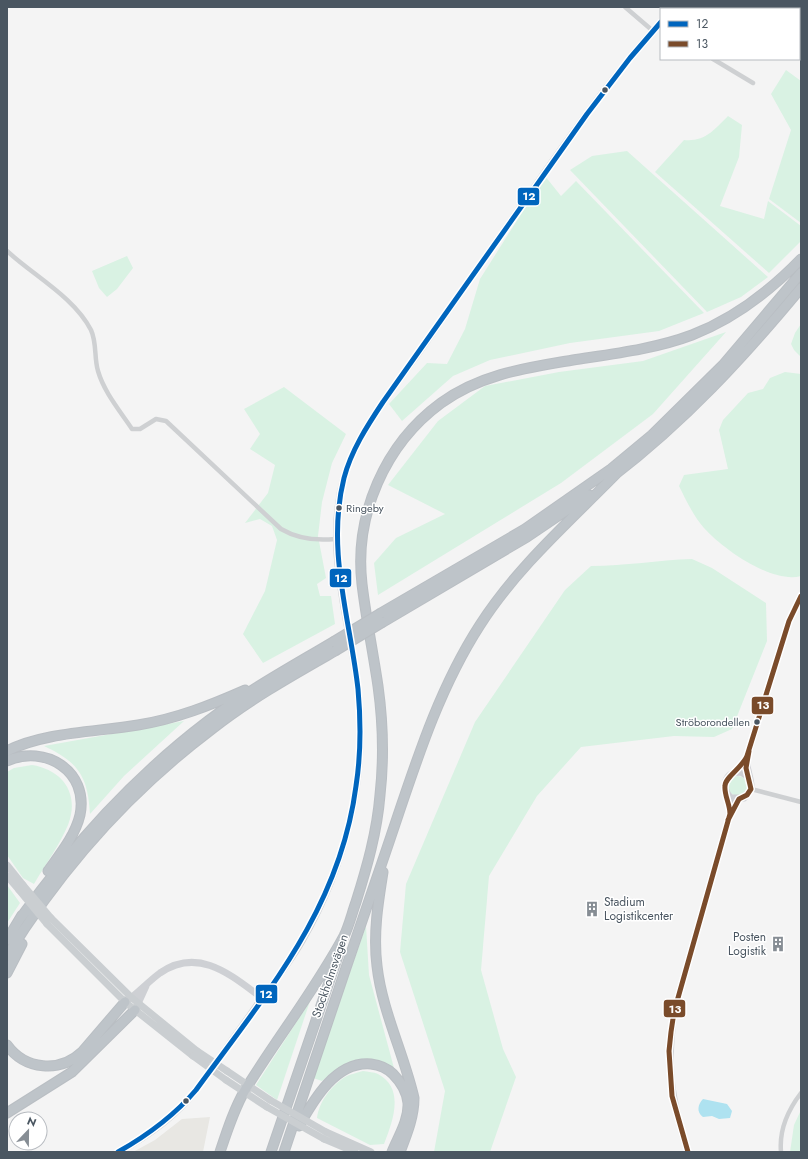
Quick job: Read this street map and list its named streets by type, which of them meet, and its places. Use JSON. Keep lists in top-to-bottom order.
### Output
{
  "streets": {
    "highway": ["Stockholmsvägen"]
  },
  "places": {
    "other": ["Ringeby", "Ströborondellen"],
    "building": ["Stadium Logistikcenter", "Posten Logistik"]
  },
  "lines": ["transit line 12", "transit line 13"],
  "legend": ["12", "13"],
  "north": "top"
}
